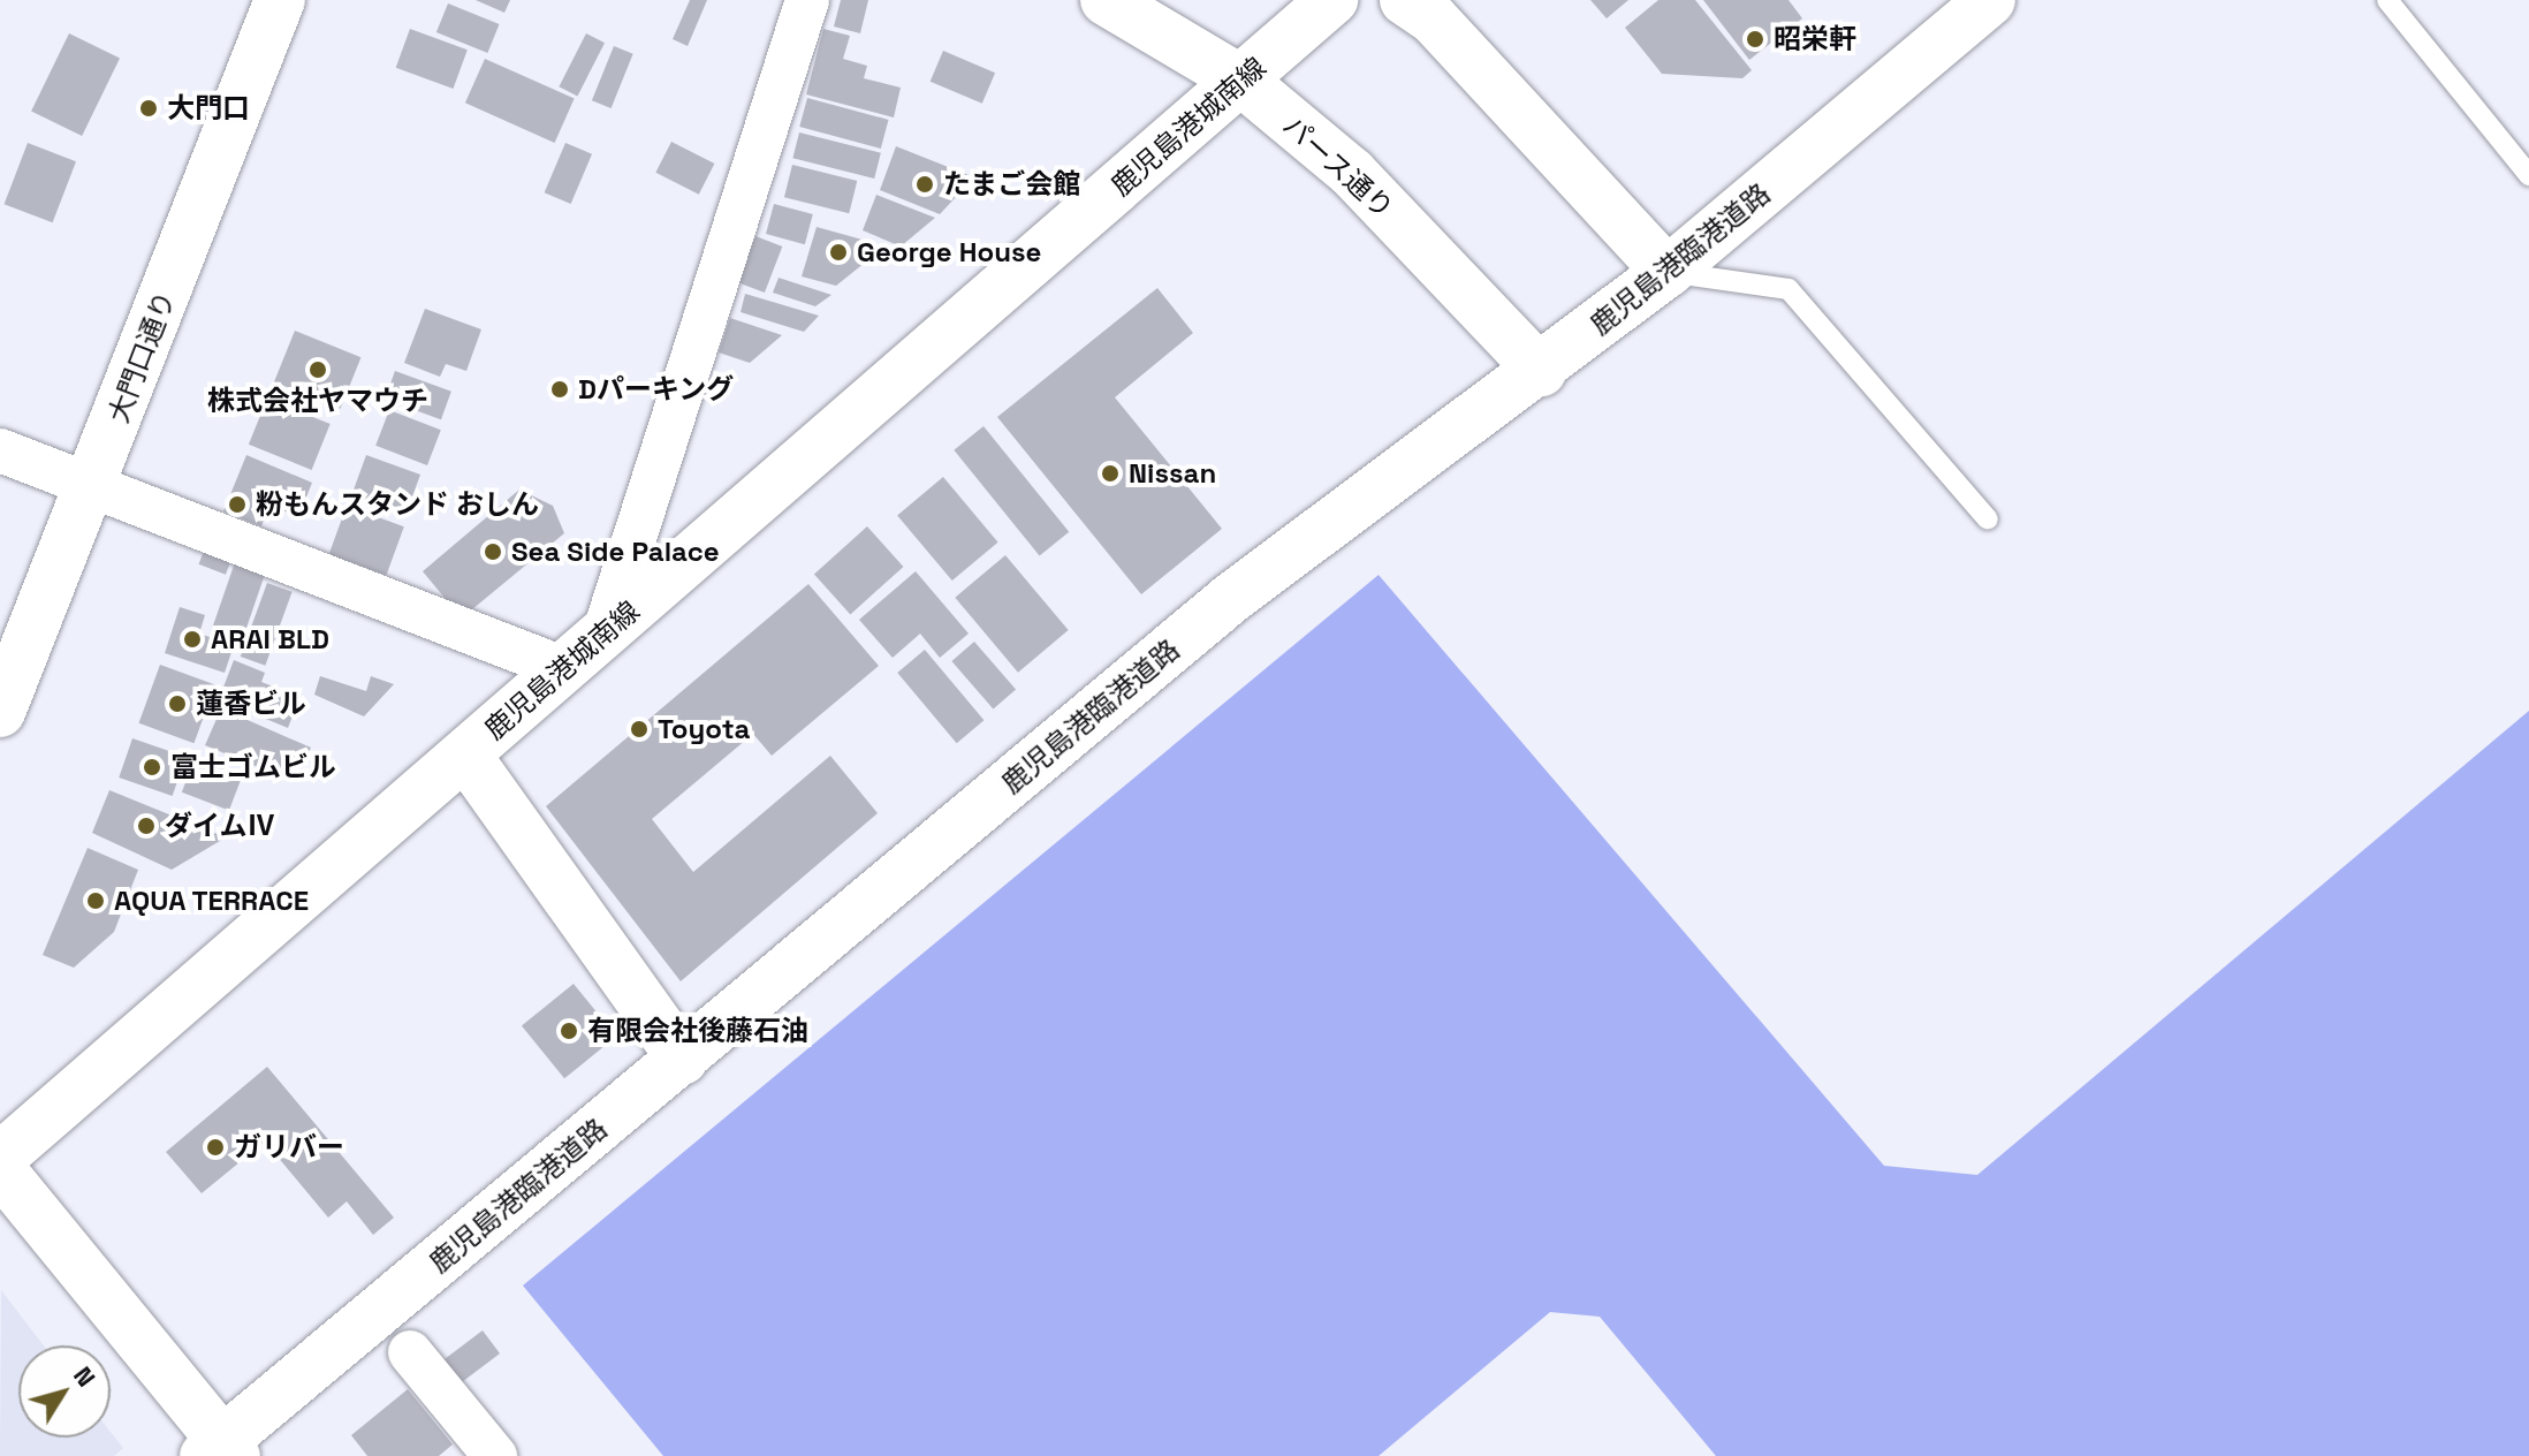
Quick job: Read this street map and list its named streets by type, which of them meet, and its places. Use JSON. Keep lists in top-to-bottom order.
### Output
{
  "streets": {
    "street": [
      "鹿児島港城南線",
      "パース通り",
      "鹿児島港臨港道路",
      "大門口通り"
    ]
  },
  "crossings": [
    ["鹿児島港城南線", "パース通り"],
    ["パース通り", "鹿児島港臨港道路"]
  ],
  "places": [
    "昭栄軒",
    "大門口",
    "たまご会館",
    "George House",
    "株式会社ヤマウチ",
    "Dパーキング",
    "Nissan",
    "粉もんスタンド おしん",
    "Sea Side Palace",
    "ARAI BLD",
    "蓮香ビル",
    "Toyota",
    "富士ゴムビル",
    "ダイムⅣ",
    "AQUA TERRACE",
    "有限会社後藤石油",
    "ガリバー"
  ],
  "north": "top right"
}
